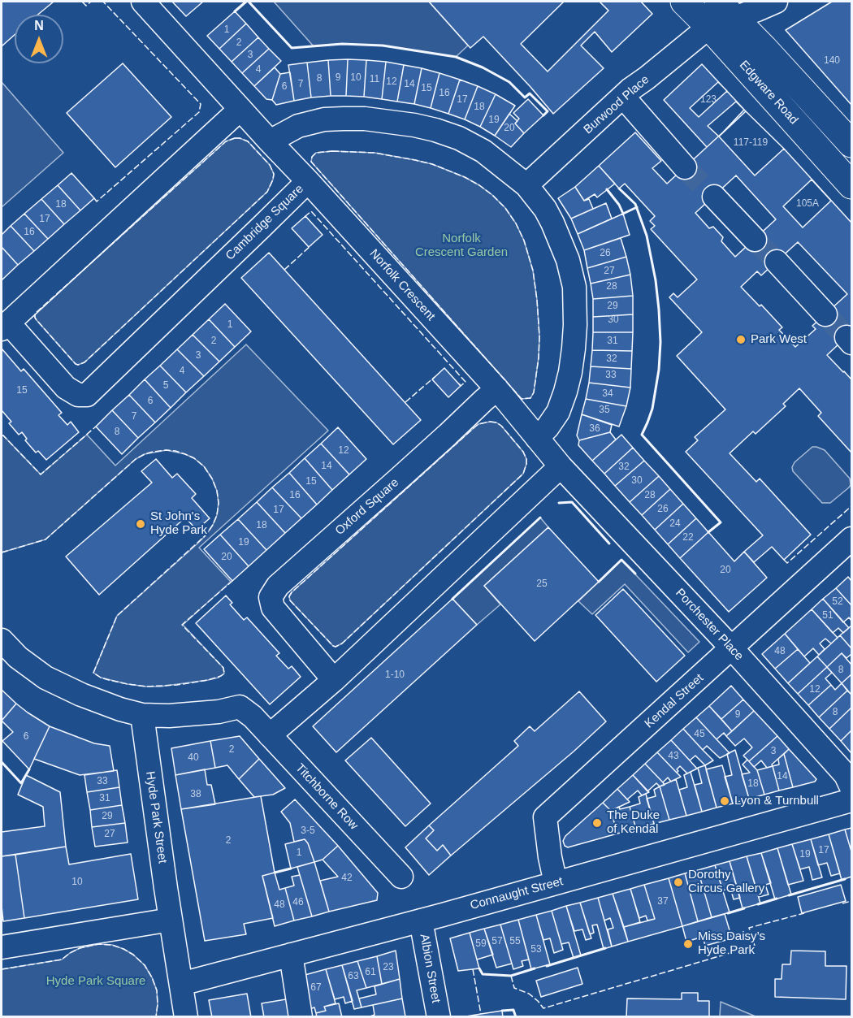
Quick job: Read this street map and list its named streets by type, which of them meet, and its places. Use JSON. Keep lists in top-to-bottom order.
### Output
{
  "streets": {
    "highway": ["Edgware Road"],
    "street": [
      "Burwood Place",
      "Cambridge Square",
      "Norfolk Crescent",
      "Oxford Square",
      "Porchester Place",
      "Kendal Street",
      "Titchborne Row",
      "Hyde Park Street",
      "Connaught Street",
      "Albion Street"
    ]
  },
  "crossings": [
    ["Edgware Road", "Burwood Place"],
    ["Cambridge Square", "Norfolk Crescent"],
    ["Norfolk Crescent", "Oxford Square"],
    ["Porchester Place", "Kendal Street"],
    ["Kendal Street", "Connaught Street"],
    ["Titchborne Row", "Hyde Park Street"],
    ["Connaught Street", "Albion Street"]
  ],
  "parks": ["Norfolk Crescent Garden", "Hyde Park Square"],
  "places": [
    "Park West",
    "St John's Hyde Park",
    "Lyon & Turnbull",
    "The Duke of Kendal",
    "Dorothy Circus Gallery",
    "Miss Daisy’s Hyde Park"
  ],
  "house_numbers": [
    "1",
    "2",
    "3",
    "140",
    "4",
    "9",
    "10",
    "8",
    "11",
    "12",
    "7",
    "14",
    "6",
    "15",
    "16",
    "17",
    "123",
    "18",
    "19",
    "20",
    "117-119",
    "105A",
    "18",
    "17",
    "16",
    "26",
    "27",
    "28",
    "29",
    "30",
    "1",
    "2",
    "31",
    "3",
    "32",
    "4",
    "33",
    "5",
    "15",
    "34",
    "6",
    "35",
    "7",
    "36",
    "8",
    "12",
    "14",
    "32",
    "30",
    "15",
    "16",
    "28",
    "26",
    "17",
    "24",
    "18",
    "22",
    "19",
    "20",
    "20",
    "25",
    "52",
    "51",
    "48",
    "8",
    "1-10",
    "12",
    "8",
    "9",
    "45",
    "6",
    "2",
    "3",
    "43",
    "40",
    "14",
    "33",
    "18",
    "38",
    "31",
    "29",
    "3-5",
    "27",
    "2",
    "17",
    "1",
    "19",
    "42",
    "10",
    "37",
    "46",
    "48",
    "57",
    "55",
    "59",
    "53",
    "23",
    "61",
    "63",
    "67"
  ],
  "north": "top"
}
